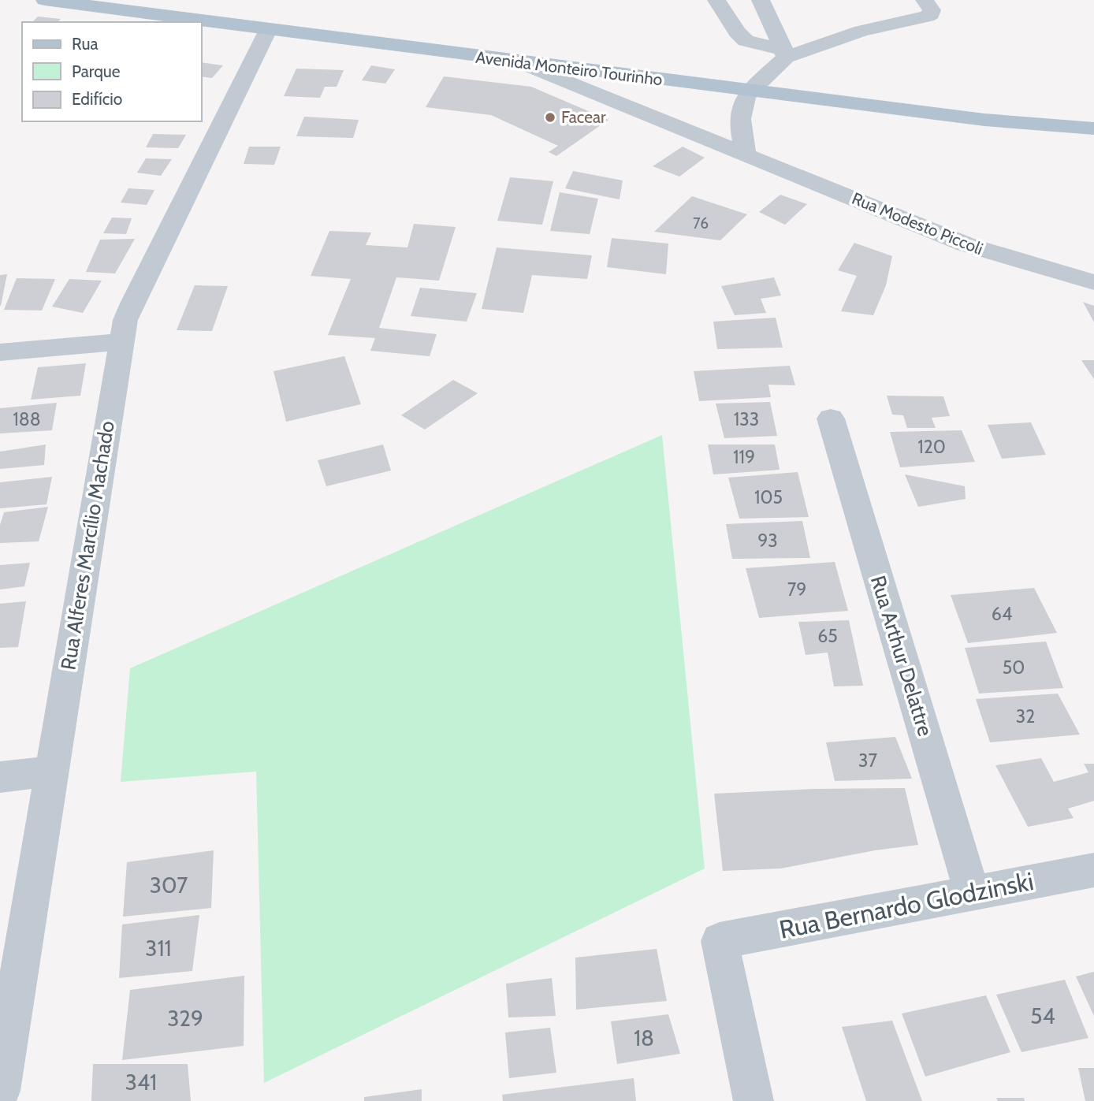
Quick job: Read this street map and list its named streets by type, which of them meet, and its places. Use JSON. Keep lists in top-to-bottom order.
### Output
{
  "streets": {
    "main road": ["Avenida Monteiro Tourinho"],
    "street": [
      "Rua Modesto Piccoli",
      "Rua Alferes Marcílio Machado",
      "Rua Arthur Delattre",
      "Rua Bernardo Glodzinski"
    ]
  },
  "crossings": [
    ["Avenida Monteiro Tourinho", "Rua Modesto Piccoli"],
    ["Avenida Monteiro Tourinho", "Rua Alferes Marcílio Machado"],
    ["Rua Arthur Delattre", "Rua Bernardo Glodzinski"]
  ],
  "places": ["Facear"],
  "house_numbers": [
    "76",
    "188",
    "133",
    "120",
    "119",
    "105",
    "93",
    "79",
    "64",
    "65",
    "50",
    "32",
    "37",
    "307",
    "311",
    "54",
    "329",
    "18",
    "341"
  ],
  "legend": ["Rua", "Parque", "Edifício"]
}
